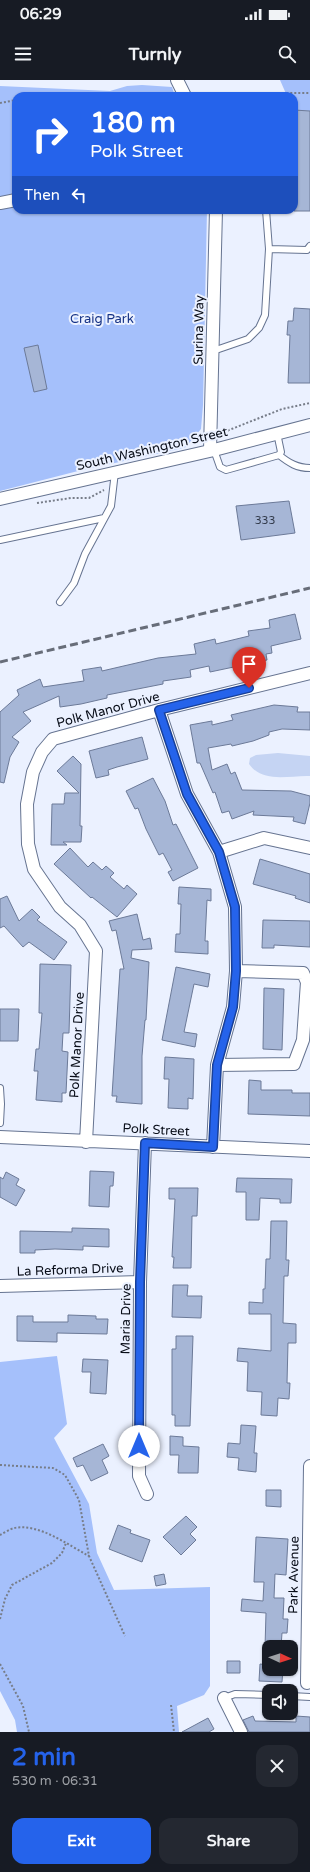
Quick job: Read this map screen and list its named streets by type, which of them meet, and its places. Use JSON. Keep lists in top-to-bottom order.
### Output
{
  "streets": {
    "street": [
      "Surina Way",
      "South Washington Street",
      "Polk Manor Drive",
      "Polk Street",
      "La Reforma Drive",
      "Maria Drive",
      "Park Avenue"
    ]
  },
  "crossings": [
    ["Surina Way", "South Washington Street"],
    ["Polk Manor Drive", "Polk Street"],
    ["Polk Street", "Maria Drive"],
    ["La Reforma Drive", "Maria Drive"]
  ],
  "parks": ["Craig Park"],
  "house_numbers": ["333"],
  "north": "right",
  "page": {
    "status": "06:29",
    "header": "Turnly",
    "turn": ["180 m", "Polk Street"],
    "then": "Then",
    "heading": ["2 min", "530 m · 06:31"],
    "buttons": ["Exit", "Share"]
  }
}
